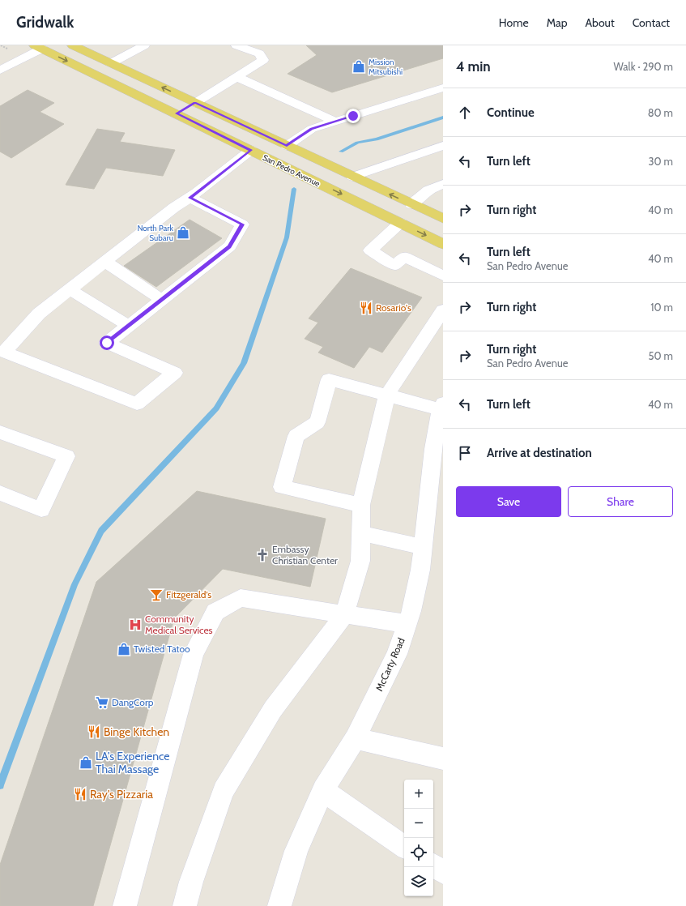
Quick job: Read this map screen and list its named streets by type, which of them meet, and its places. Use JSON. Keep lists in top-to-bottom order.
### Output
{
  "streets": {
    "main road": ["San Pedro Avenue"],
    "street": ["McCarty Road"]
  },
  "places": {
    "shop": [
      "Mission Mitsubishi",
      "North Park Subaru",
      "Twisted Tatoo",
      "LA's Experience Thai Massage"
    ],
    "restaurant": ["Rosario's", "Binge Kitchen", "Ray's Pizzaria"],
    "church": ["Embassy Christian Center"],
    "bar": ["Fitzgerald's"],
    "hospital": ["Community Medical Services"],
    "supermarket": ["DangCorp"]
  },
  "page": {
    "header": "Gridwalk",
    "nav": [
      "Home",
      "Map",
      "About",
      "Contact"
    ],
    "heading": ["4 min", "Walk · 290 m"],
    "list": [
      ["Continue", "80 m"],
      ["Turn left", "30 m"],
      ["Turn right", "40 m"],
      ["Turn left", "San Pedro Avenue", "40 m"],
      ["Turn right", "10 m"],
      ["Turn right", "San Pedro Avenue", "50 m"],
      ["Turn left", "40 m"],
      "Arrive at destination"
    ],
    "buttons": ["Save", "Share"],
    "map_buttons": ["+", "−"]
  }
}
